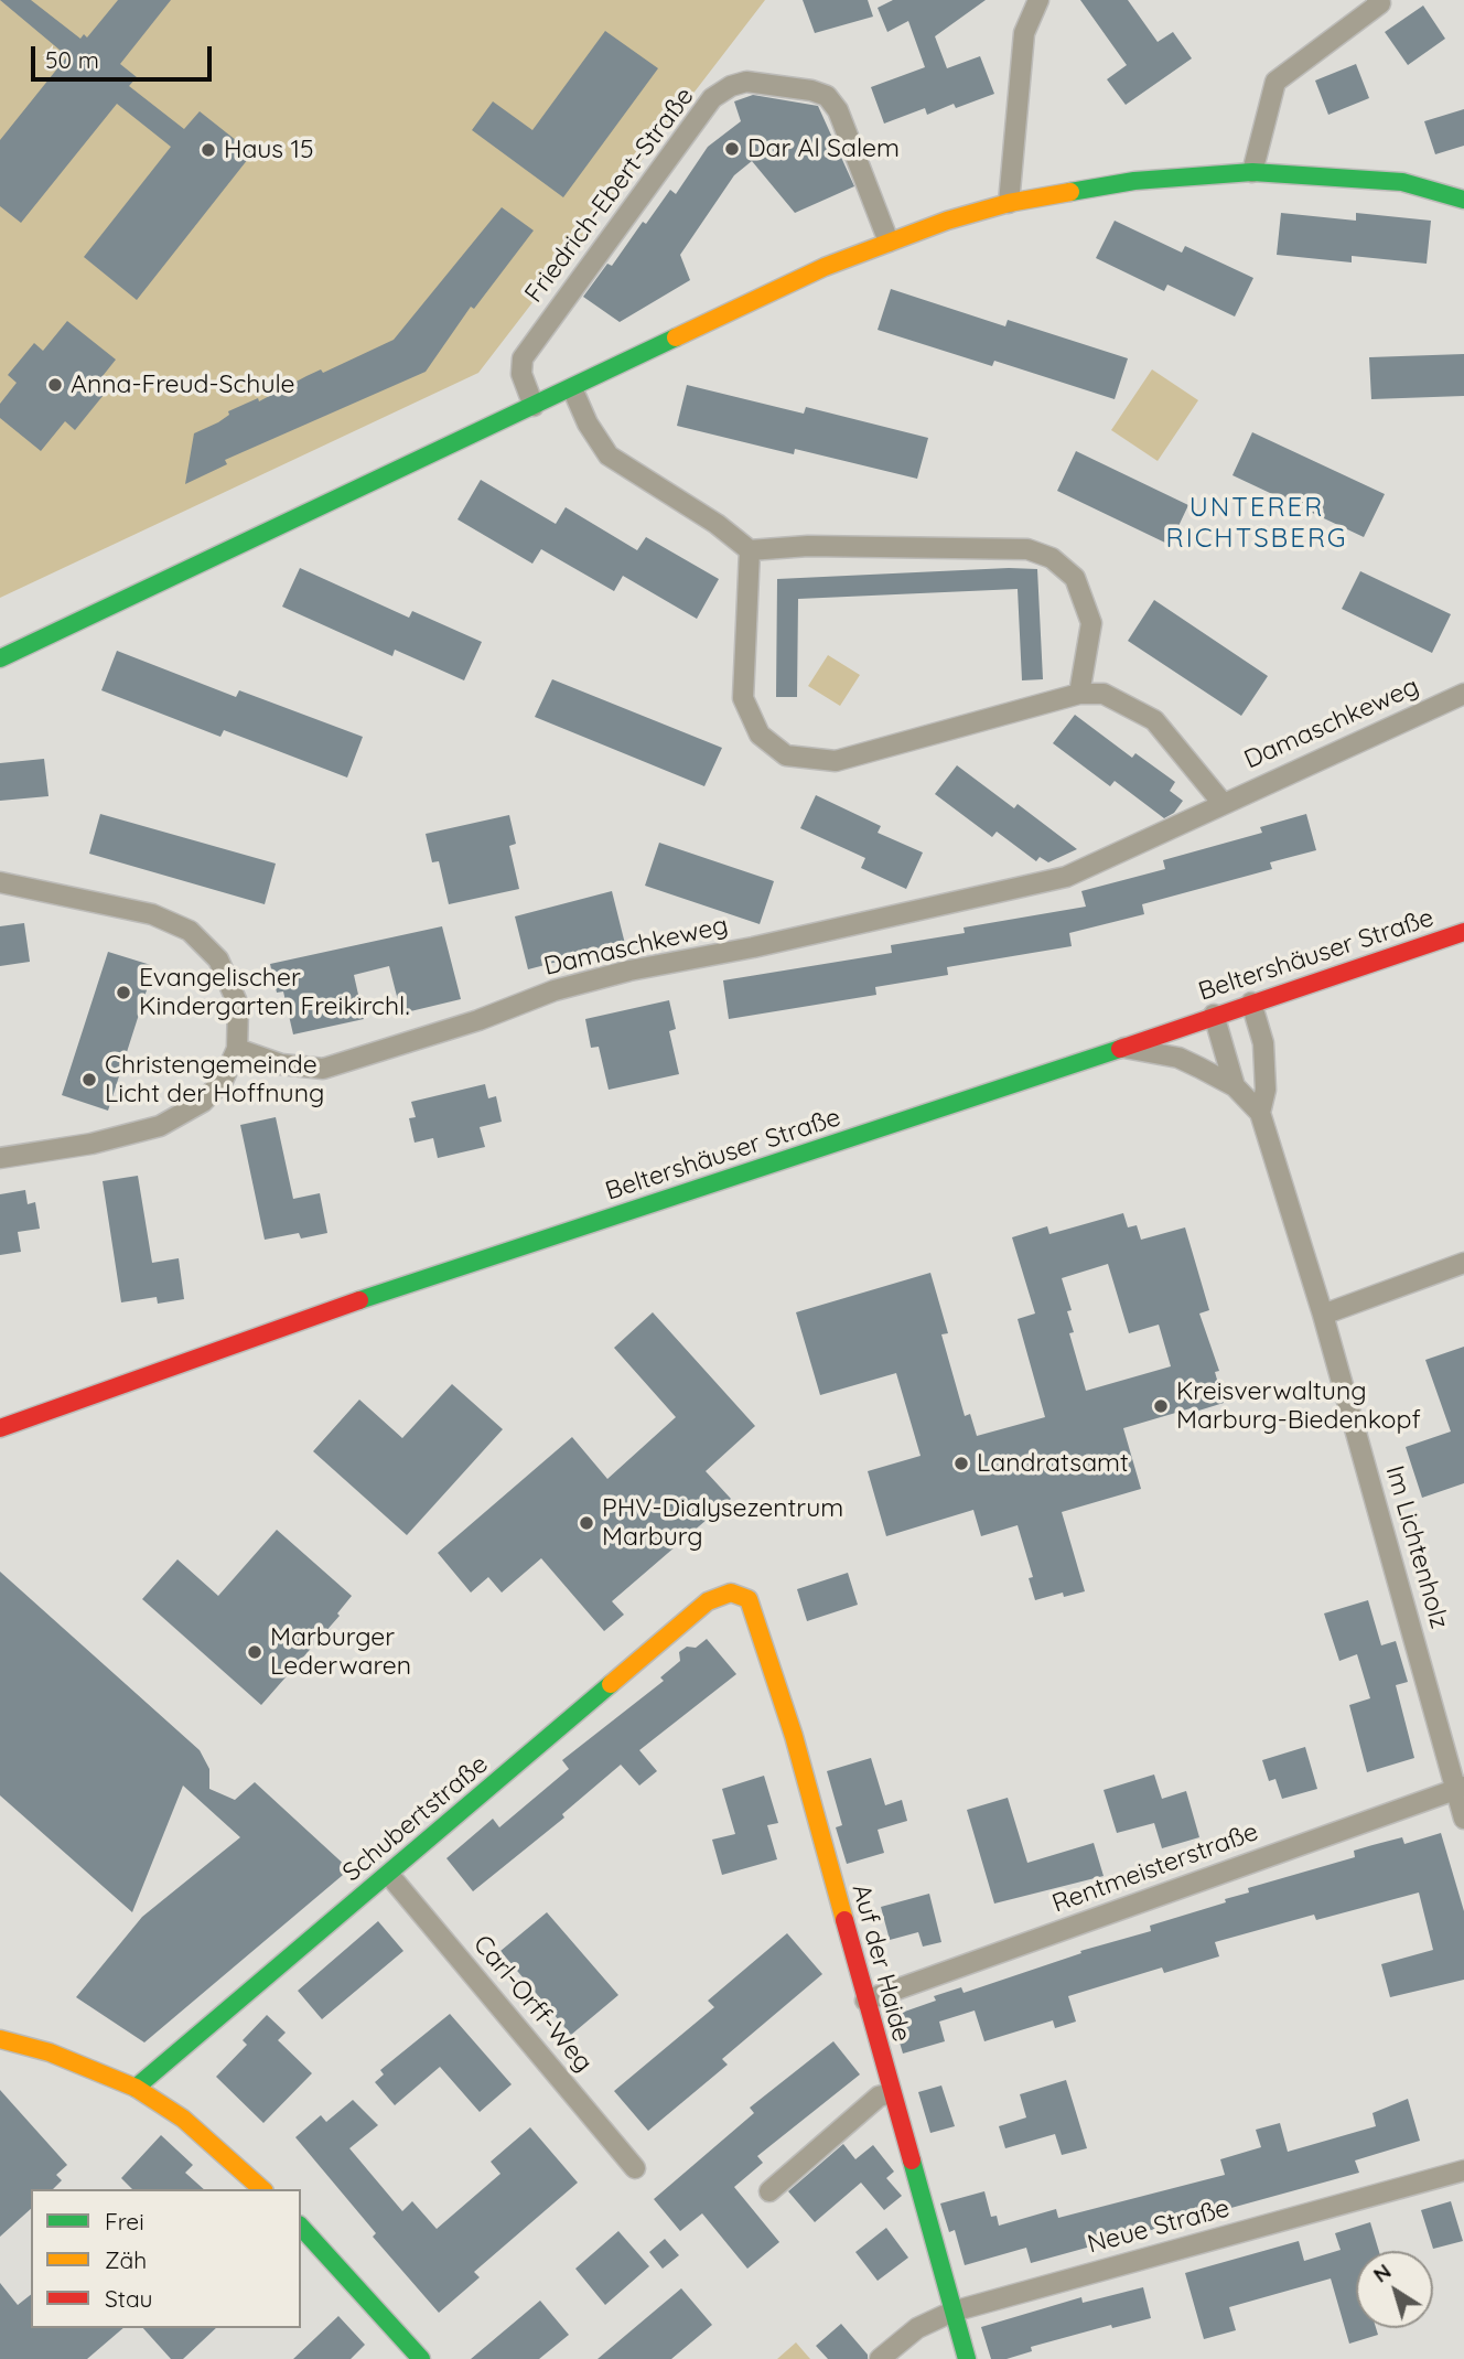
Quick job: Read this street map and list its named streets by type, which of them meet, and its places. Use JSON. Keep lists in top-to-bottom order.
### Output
{
  "streets": {
    "street": [
      "Friedrich-Ebert-Straße",
      "Damaschkeweg",
      "Beltershäuser Straße",
      "Im Lichtenholz",
      "Schubertstraße",
      "Rentmeisterstraße",
      "Auf der Haide",
      "Carl-Orff-Weg",
      "Neue Straße"
    ]
  },
  "crossings": [
    ["Beltershäuser Straße", "Im Lichtenholz"],
    ["Im Lichtenholz", "Rentmeisterstraße"],
    ["Schubertstraße", "Auf der Haide"],
    ["Schubertstraße", "Carl-Orff-Weg"],
    ["Rentmeisterstraße", "Auf der Haide"],
    ["Auf der Haide", "Neue Straße"]
  ],
  "districts": ["UNTERER RICHTSBERG"],
  "places": [
    "Dar Al Salem",
    "Haus 15",
    "Anna-Freud-Schule",
    "Evangelischer Kindergarten Freikirchl.",
    "Christengemeinde Licht der Hoffnung",
    "Kreisverwaltung Marburg-Biedenkopf",
    "Landratsamt",
    "PHV-Dialysezentrum Marburg",
    "Marburger Lederwaren"
  ],
  "legend": ["Frei", "Zäh", "Stau"],
  "scale_bar": "50 m",
  "north": "top left"
}
